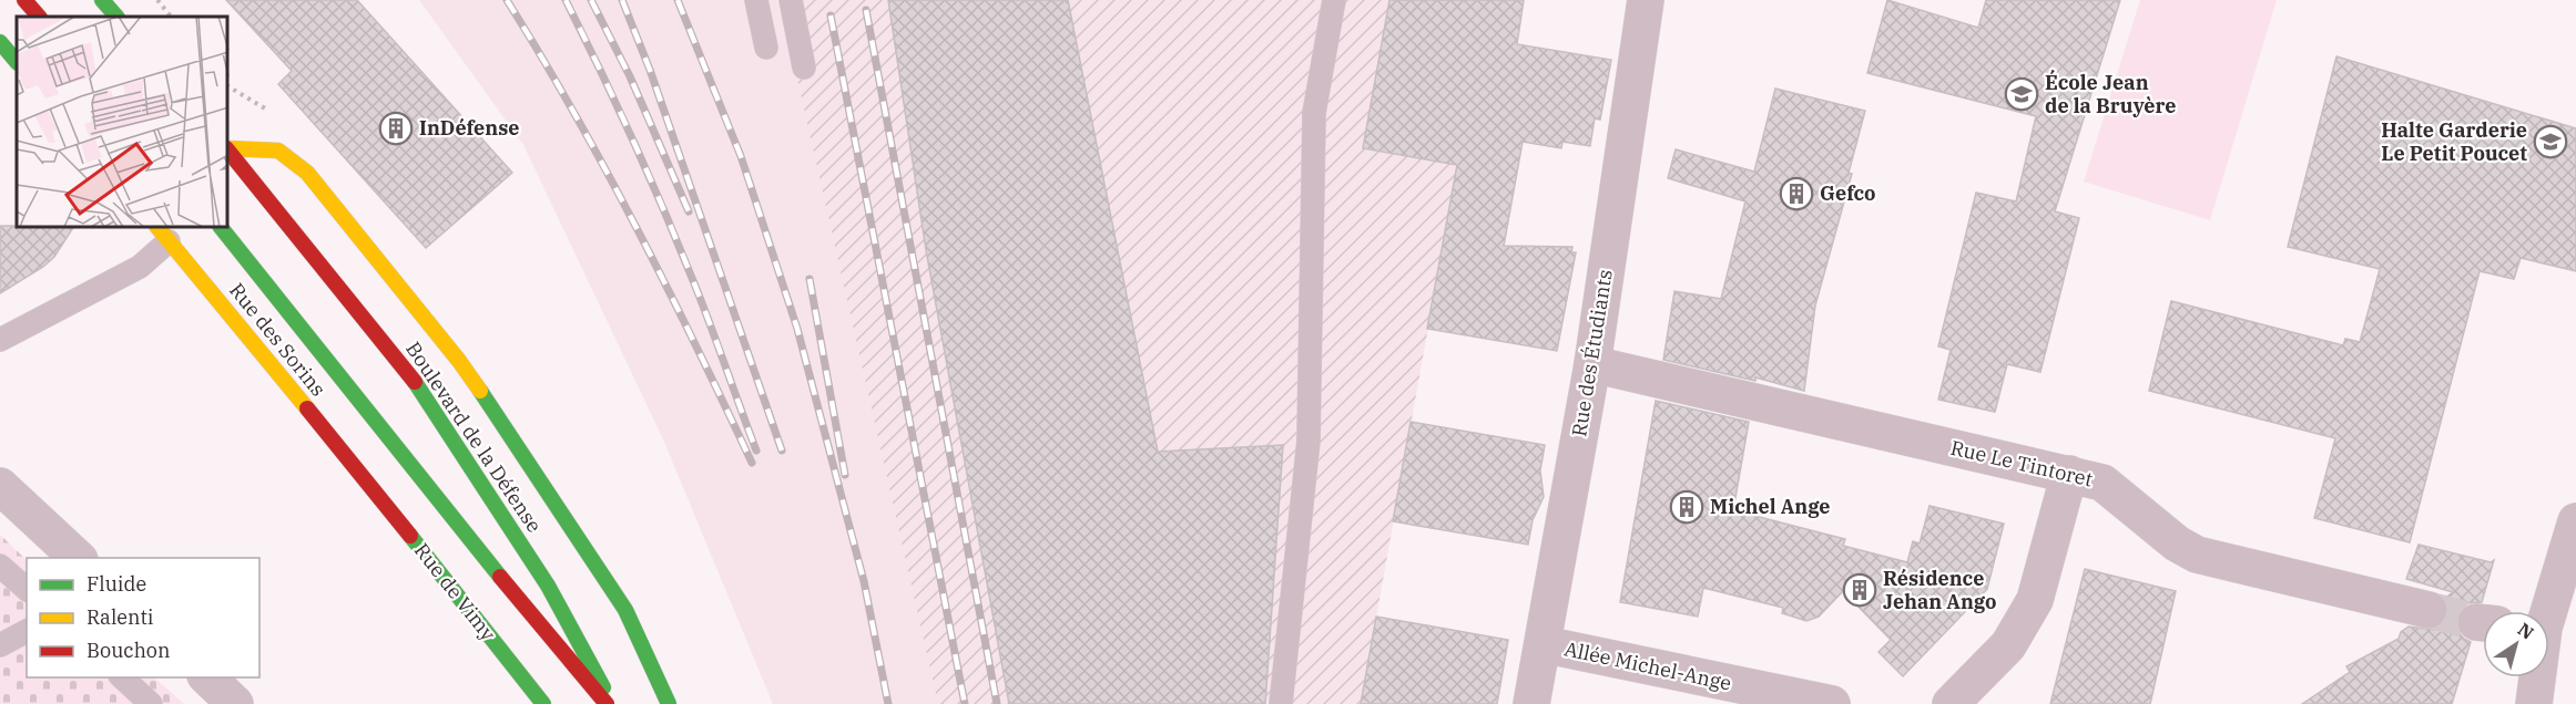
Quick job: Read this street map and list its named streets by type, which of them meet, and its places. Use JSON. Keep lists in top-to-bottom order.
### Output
{
  "streets": {
    "main road": ["Rue des Sorins", "Boulevard de la Défense", "Rue de Vimy"],
    "street": ["Rue des Étudiants", "Rue Le Tintoret", "Allée Michel-Ange"]
  },
  "crossings": [
    ["Rue des Sorins", "Rue de Vimy"],
    ["Rue des Étudiants", "Rue Le Tintoret"],
    ["Rue des Étudiants", "Allée Michel-Ange"]
  ],
  "places": {
    "school or university": ["École Jean de la Bruyère", "Halte Garderie Le Petit Poucet"],
    "building": [
      "InDéfense",
      "Gefco",
      "Michel Ange",
      "Résidence Jehan Ango"
    ]
  },
  "legend": ["Fluide", "Ralenti", "Bouchon"],
  "north": "top right"
}
